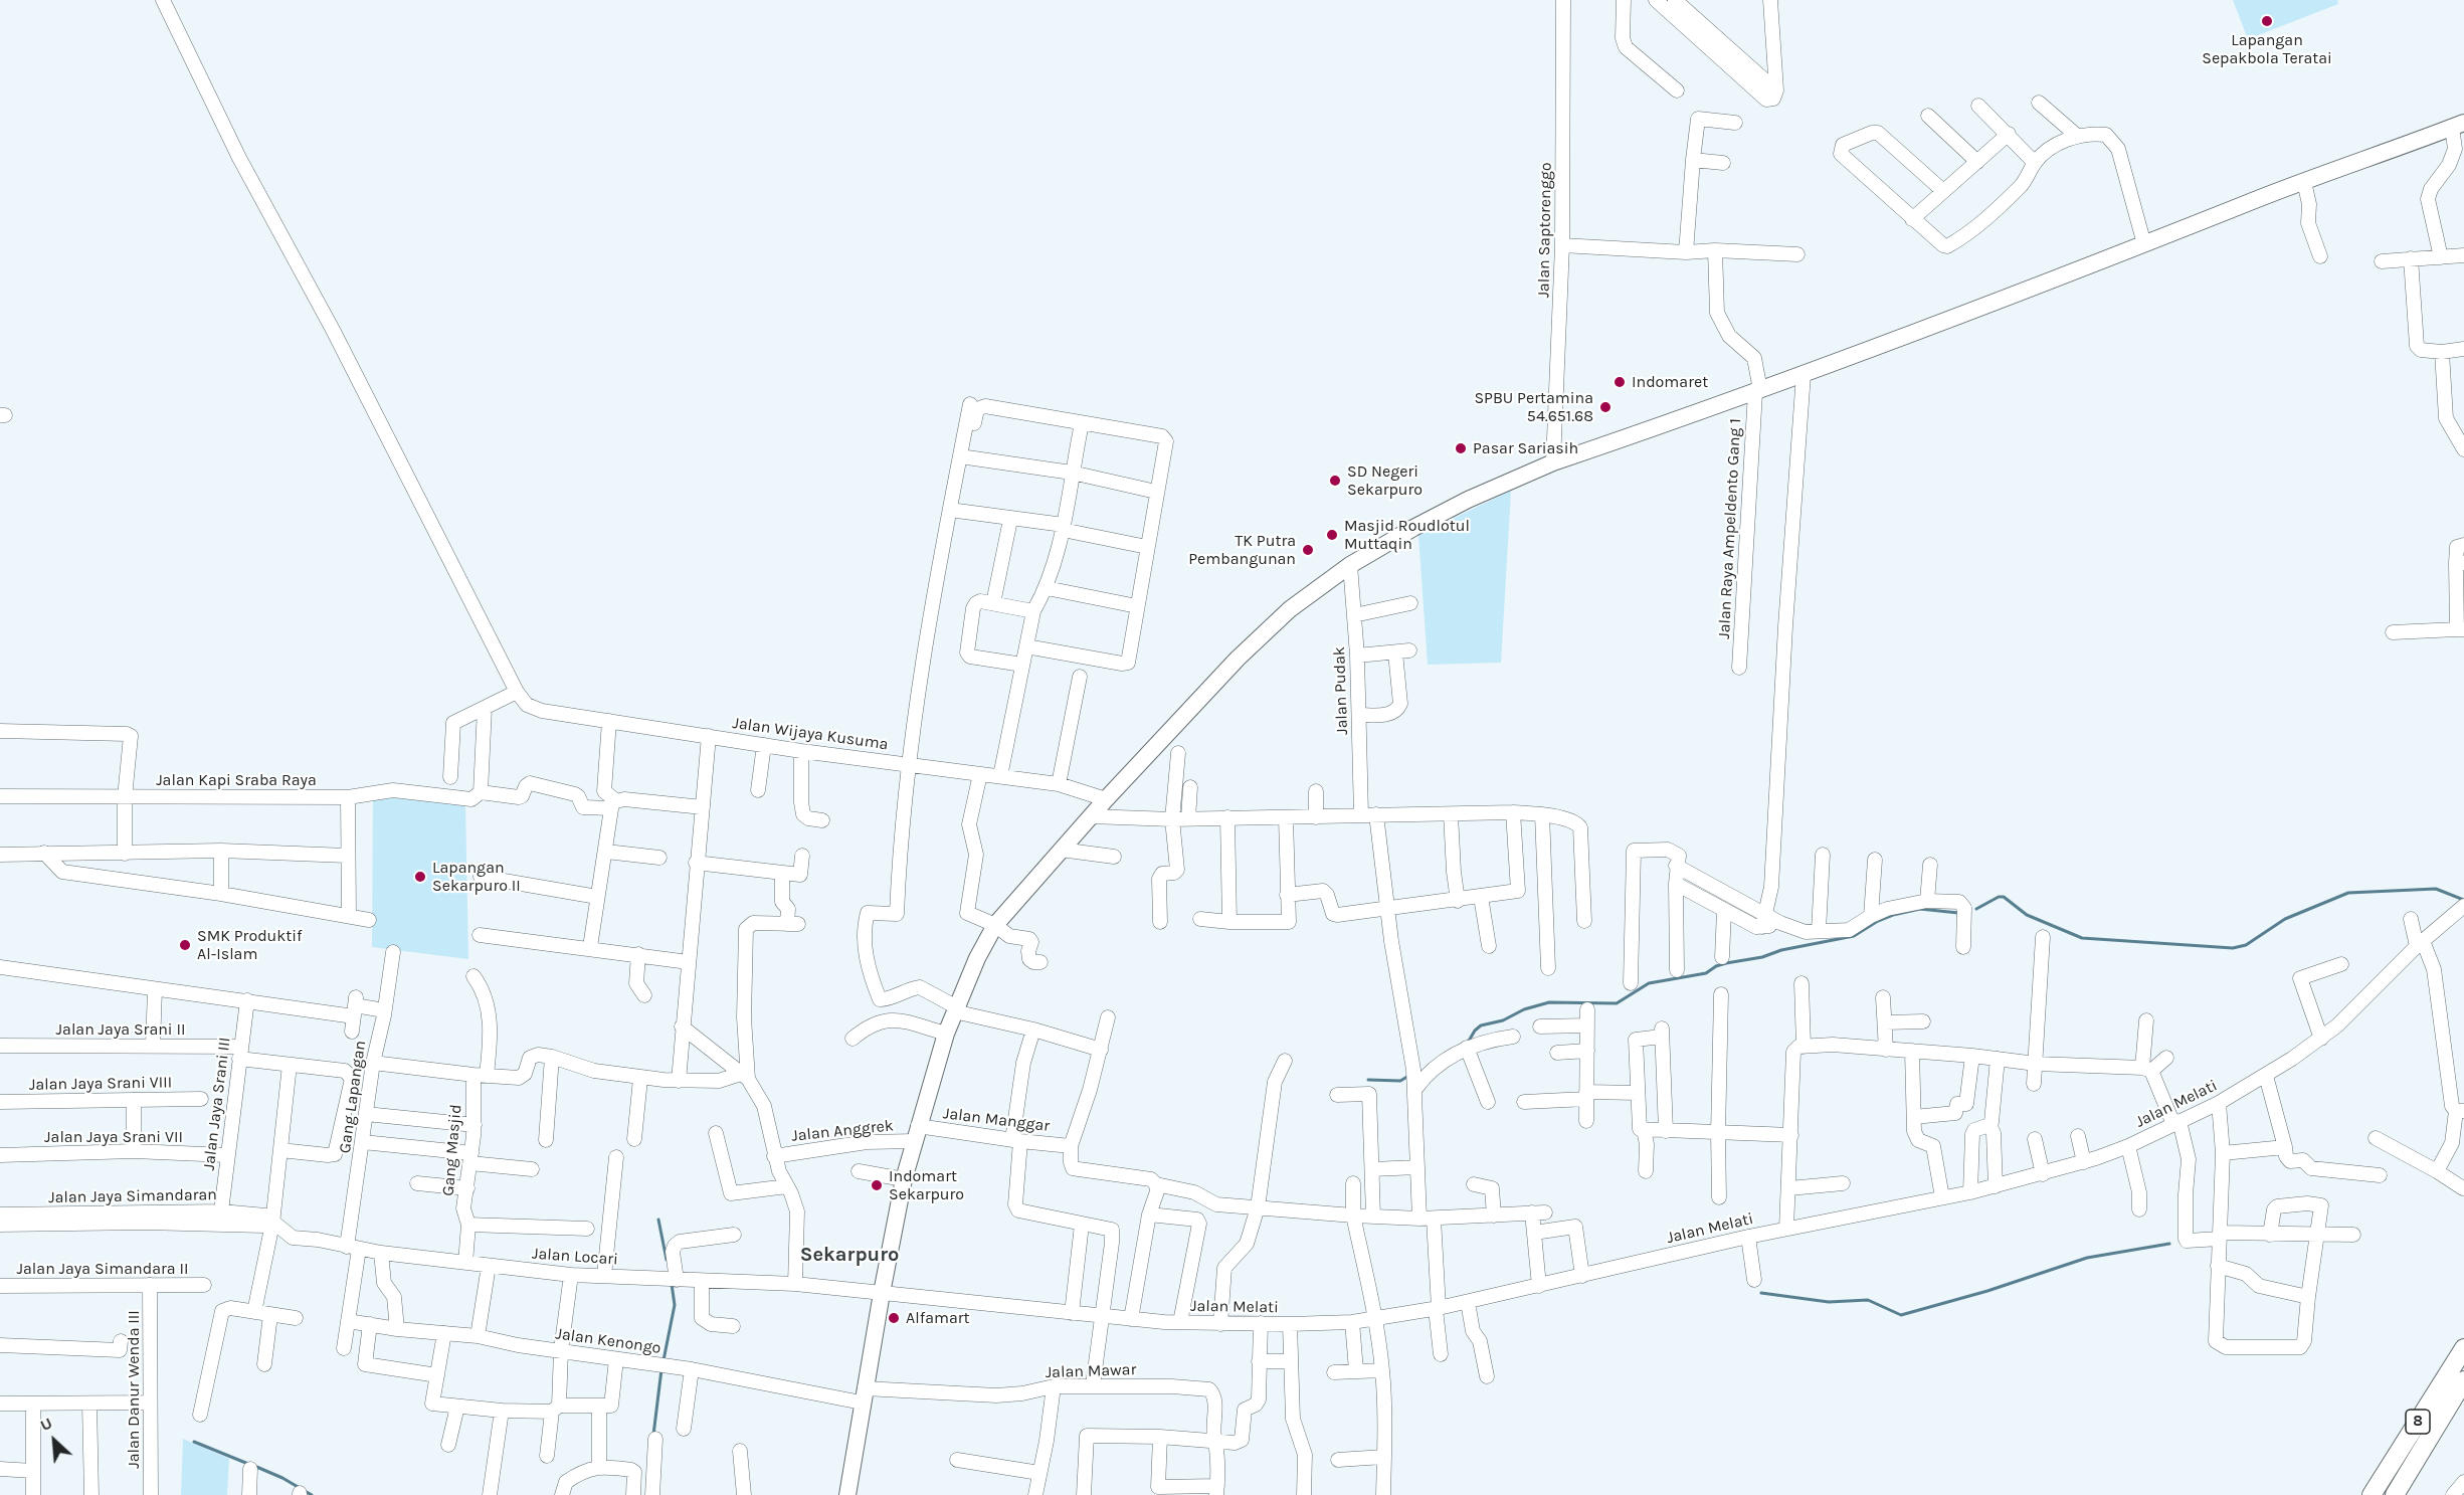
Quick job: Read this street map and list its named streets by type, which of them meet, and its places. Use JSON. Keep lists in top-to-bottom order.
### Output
{
  "streets": {
    "highway": ["8"],
    "street": [
      "Jalan Saptorenggo",
      "Jalan Raya Ampeldento Gang 1",
      "Jalan Pudak",
      "Jalan Wijaya Kusuma",
      "Jalan Kapi Sraba Raya",
      "Jalan Jaya Srani II",
      "Jalan Jaya Srani VIII",
      "Gang Lapangan",
      "Jalan Jaya Srani III",
      "Jalan Melati",
      "Jalan Manggar",
      "Jalan Anggrek",
      "Jalan Jaya Srani VII",
      "Gang Masjid",
      "Jalan Jaya Simandaran",
      "Jalan Locari",
      "Jalan Jaya Simandara II",
      "Jalan Kenongo",
      "Jalan Mawar",
      "Jalan Danur Wenda III"
    ]
  },
  "crossings": [
    ["Jalan Jaya Srani II", "Jalan Jaya Srani III"],
    ["Gang Lapangan", "Jalan Locari"],
    ["Gang Lapangan", "Jalan Kenongo"],
    ["Jalan Jaya Srani III", "Jalan Jaya Srani VII"],
    ["Jalan Jaya Srani III", "Jalan Jaya Simandaran"],
    ["Jalan Melati", "Jalan Locari"],
    ["Jalan Manggar", "Jalan Anggrek"],
    ["Gang Masjid", "Jalan Locari"],
    ["Jalan Jaya Simandaran", "Jalan Locari"],
    ["Jalan Jaya Simandara II", "Jalan Danur Wenda III"],
    ["Jalan Kenongo", "Jalan Mawar"]
  ],
  "districts": ["Sekarpuro"],
  "places": [
    "Lapangan Sepakbola Teratai",
    "Indomaret",
    "SPBU Pertamina 54.651.68",
    "Pasar Sariasih",
    "SD Negeri Sekarpuro",
    "Masjid Roudlotul Muttaqin",
    "TK Putra Pembangunan",
    "Lapangan Sekarpuro II",
    "SMK Produktif Al-Islam",
    "Indomart Sekarpuro",
    "Alfamart"
  ],
  "north": "top left"
}
